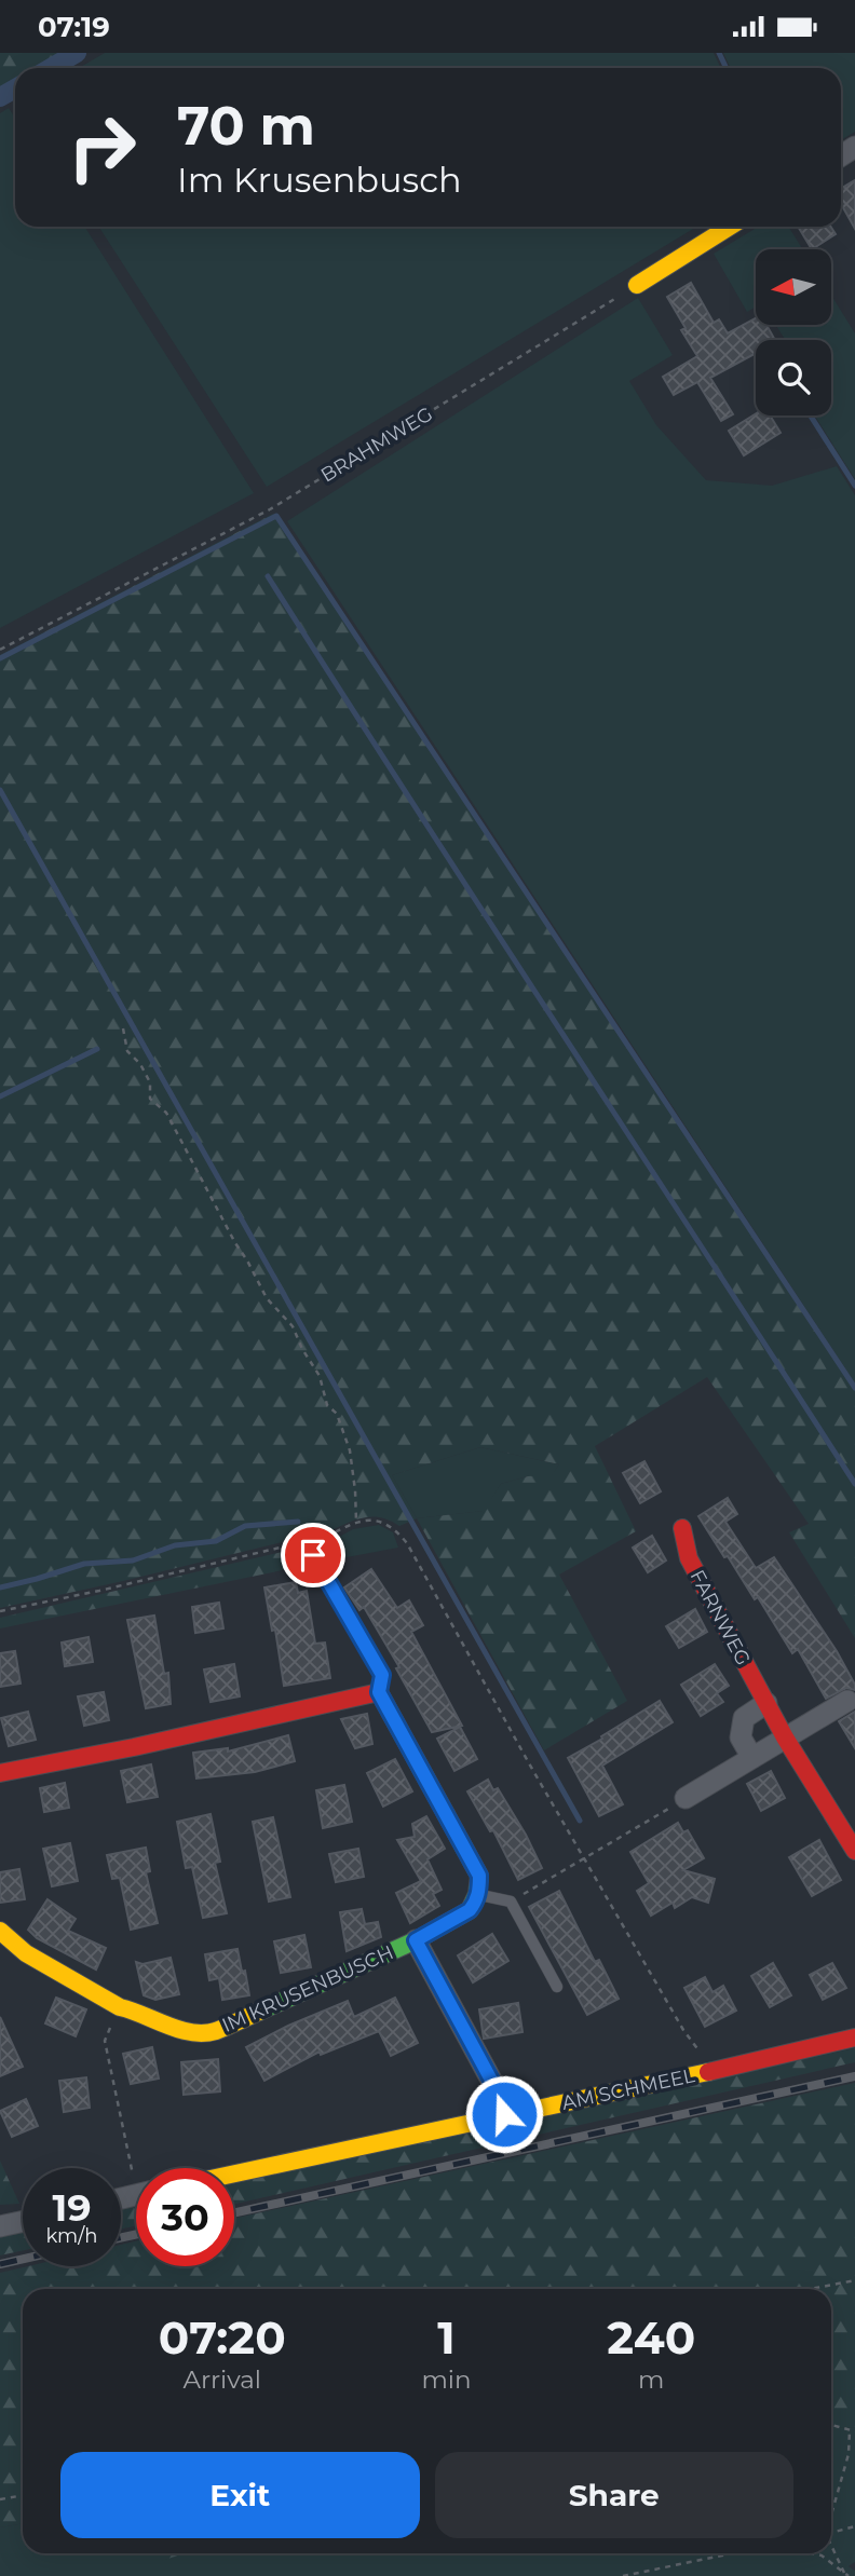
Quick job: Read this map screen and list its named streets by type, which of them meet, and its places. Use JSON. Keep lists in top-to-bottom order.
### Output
{
  "streets": {
    "street": ["FARNWEG", "IM KRUSENBUSCH", "AM SCHMEEL"],
    "path": ["BRAHMWEG"]
  },
  "crossings": [
    ["IM KRUSENBUSCH", "AM SCHMEEL"]
  ],
  "north": "left",
  "page": {
    "status": "07:19",
    "turn": ["70 m", "Im Krusenbusch"],
    "speed": "19 km/h",
    "limit": "30",
    "eta": [
      "07:20",
      "Arrival",
      "1",
      "min",
      "240",
      "m"
    ],
    "buttons": ["Exit", "Share"]
  }
}
